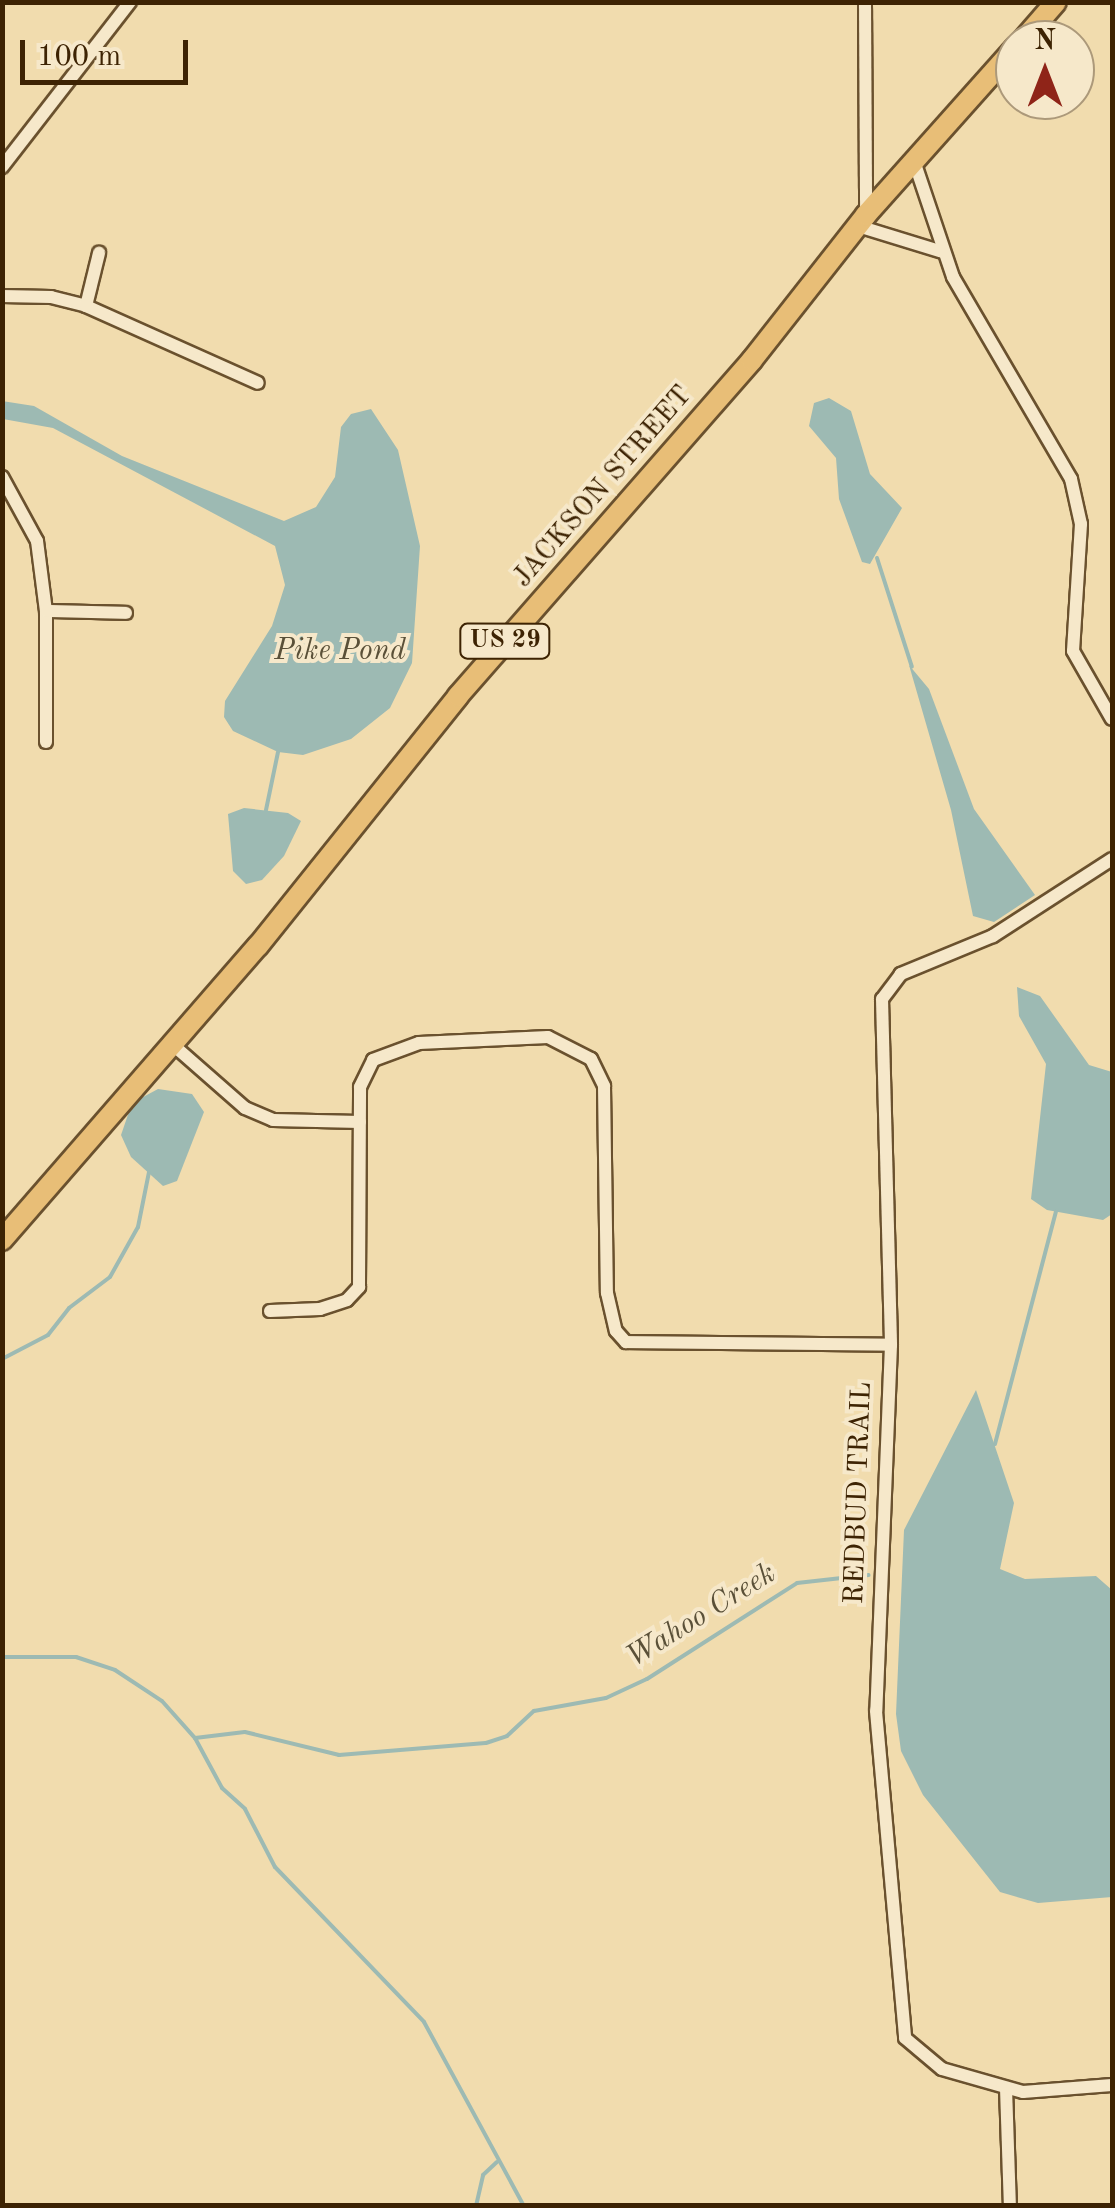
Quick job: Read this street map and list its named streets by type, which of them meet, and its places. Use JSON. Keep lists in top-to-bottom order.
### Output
{
  "streets": {
    "main road": ["JACKSON STREET", "US 29"],
    "street": ["REDBUD TRAIL"]
  },
  "water": ["Pike Pond", "Wahoo Creek"],
  "scale_bar": "100 m",
  "north": "top"
}
